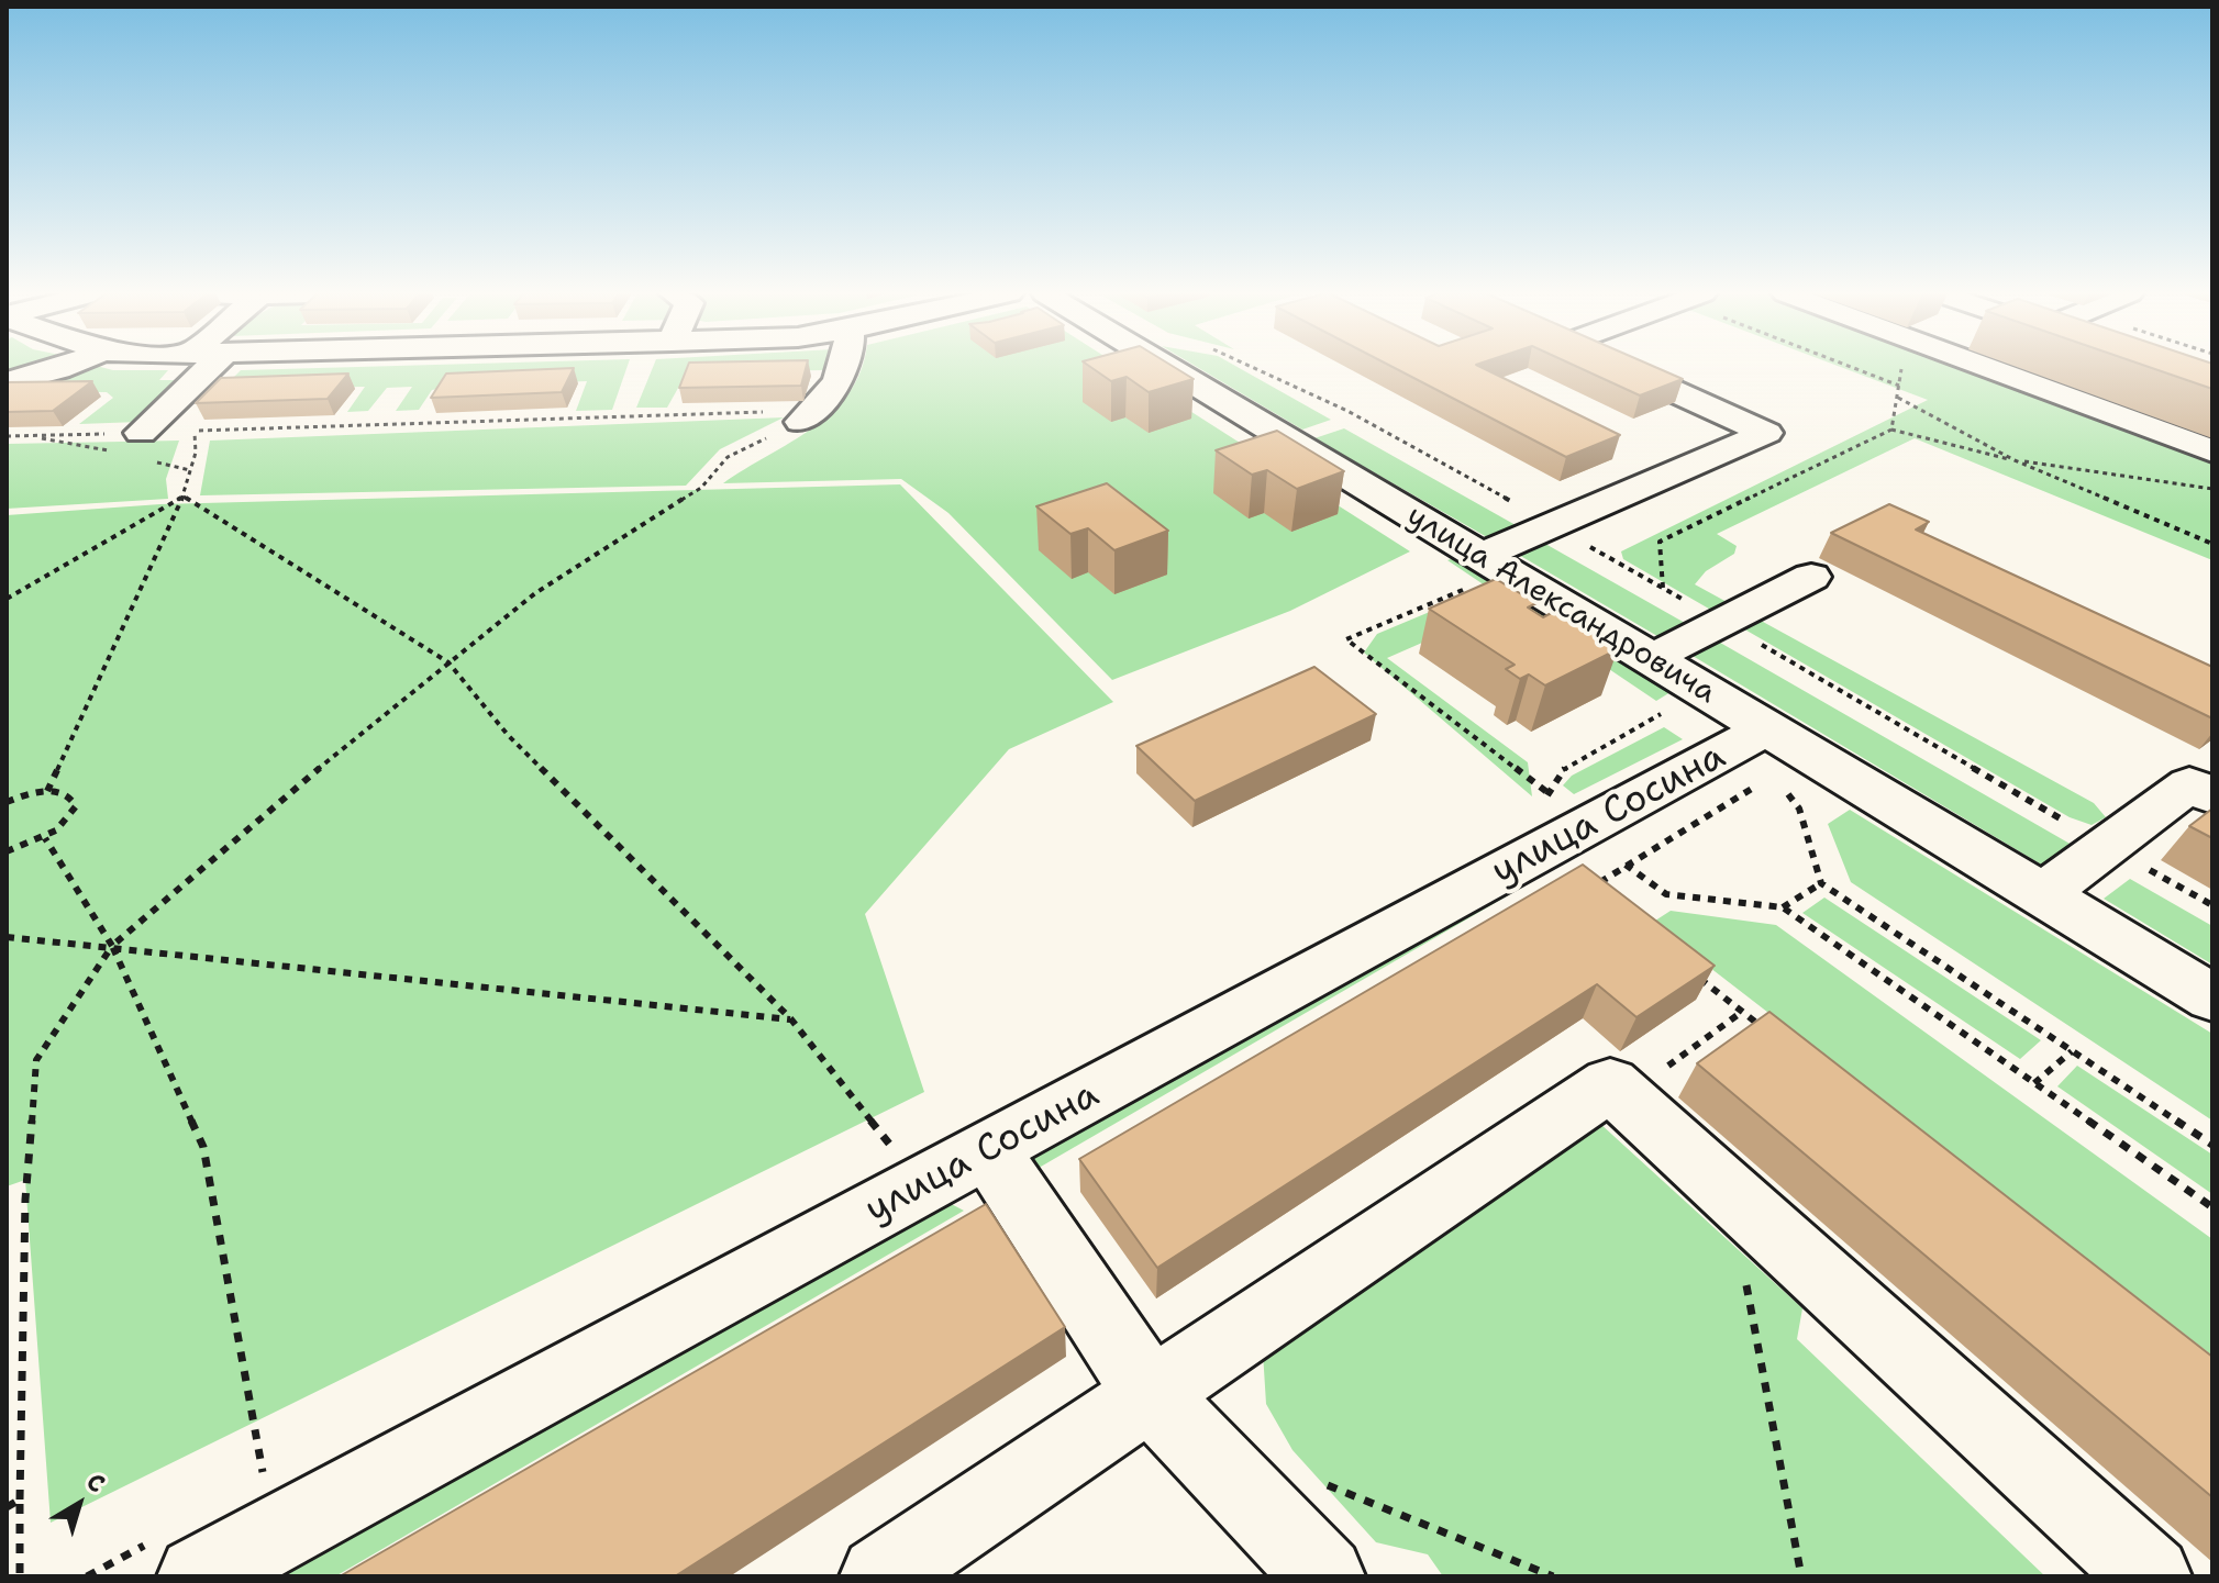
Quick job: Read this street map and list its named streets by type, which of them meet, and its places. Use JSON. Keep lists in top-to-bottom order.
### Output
{
  "streets": {
    "street": ["улица Александровича", "улица Сосина"]
  },
  "crossings": [
    ["улица Александровича", "улица Сосина"]
  ],
  "north": "top right"
}
